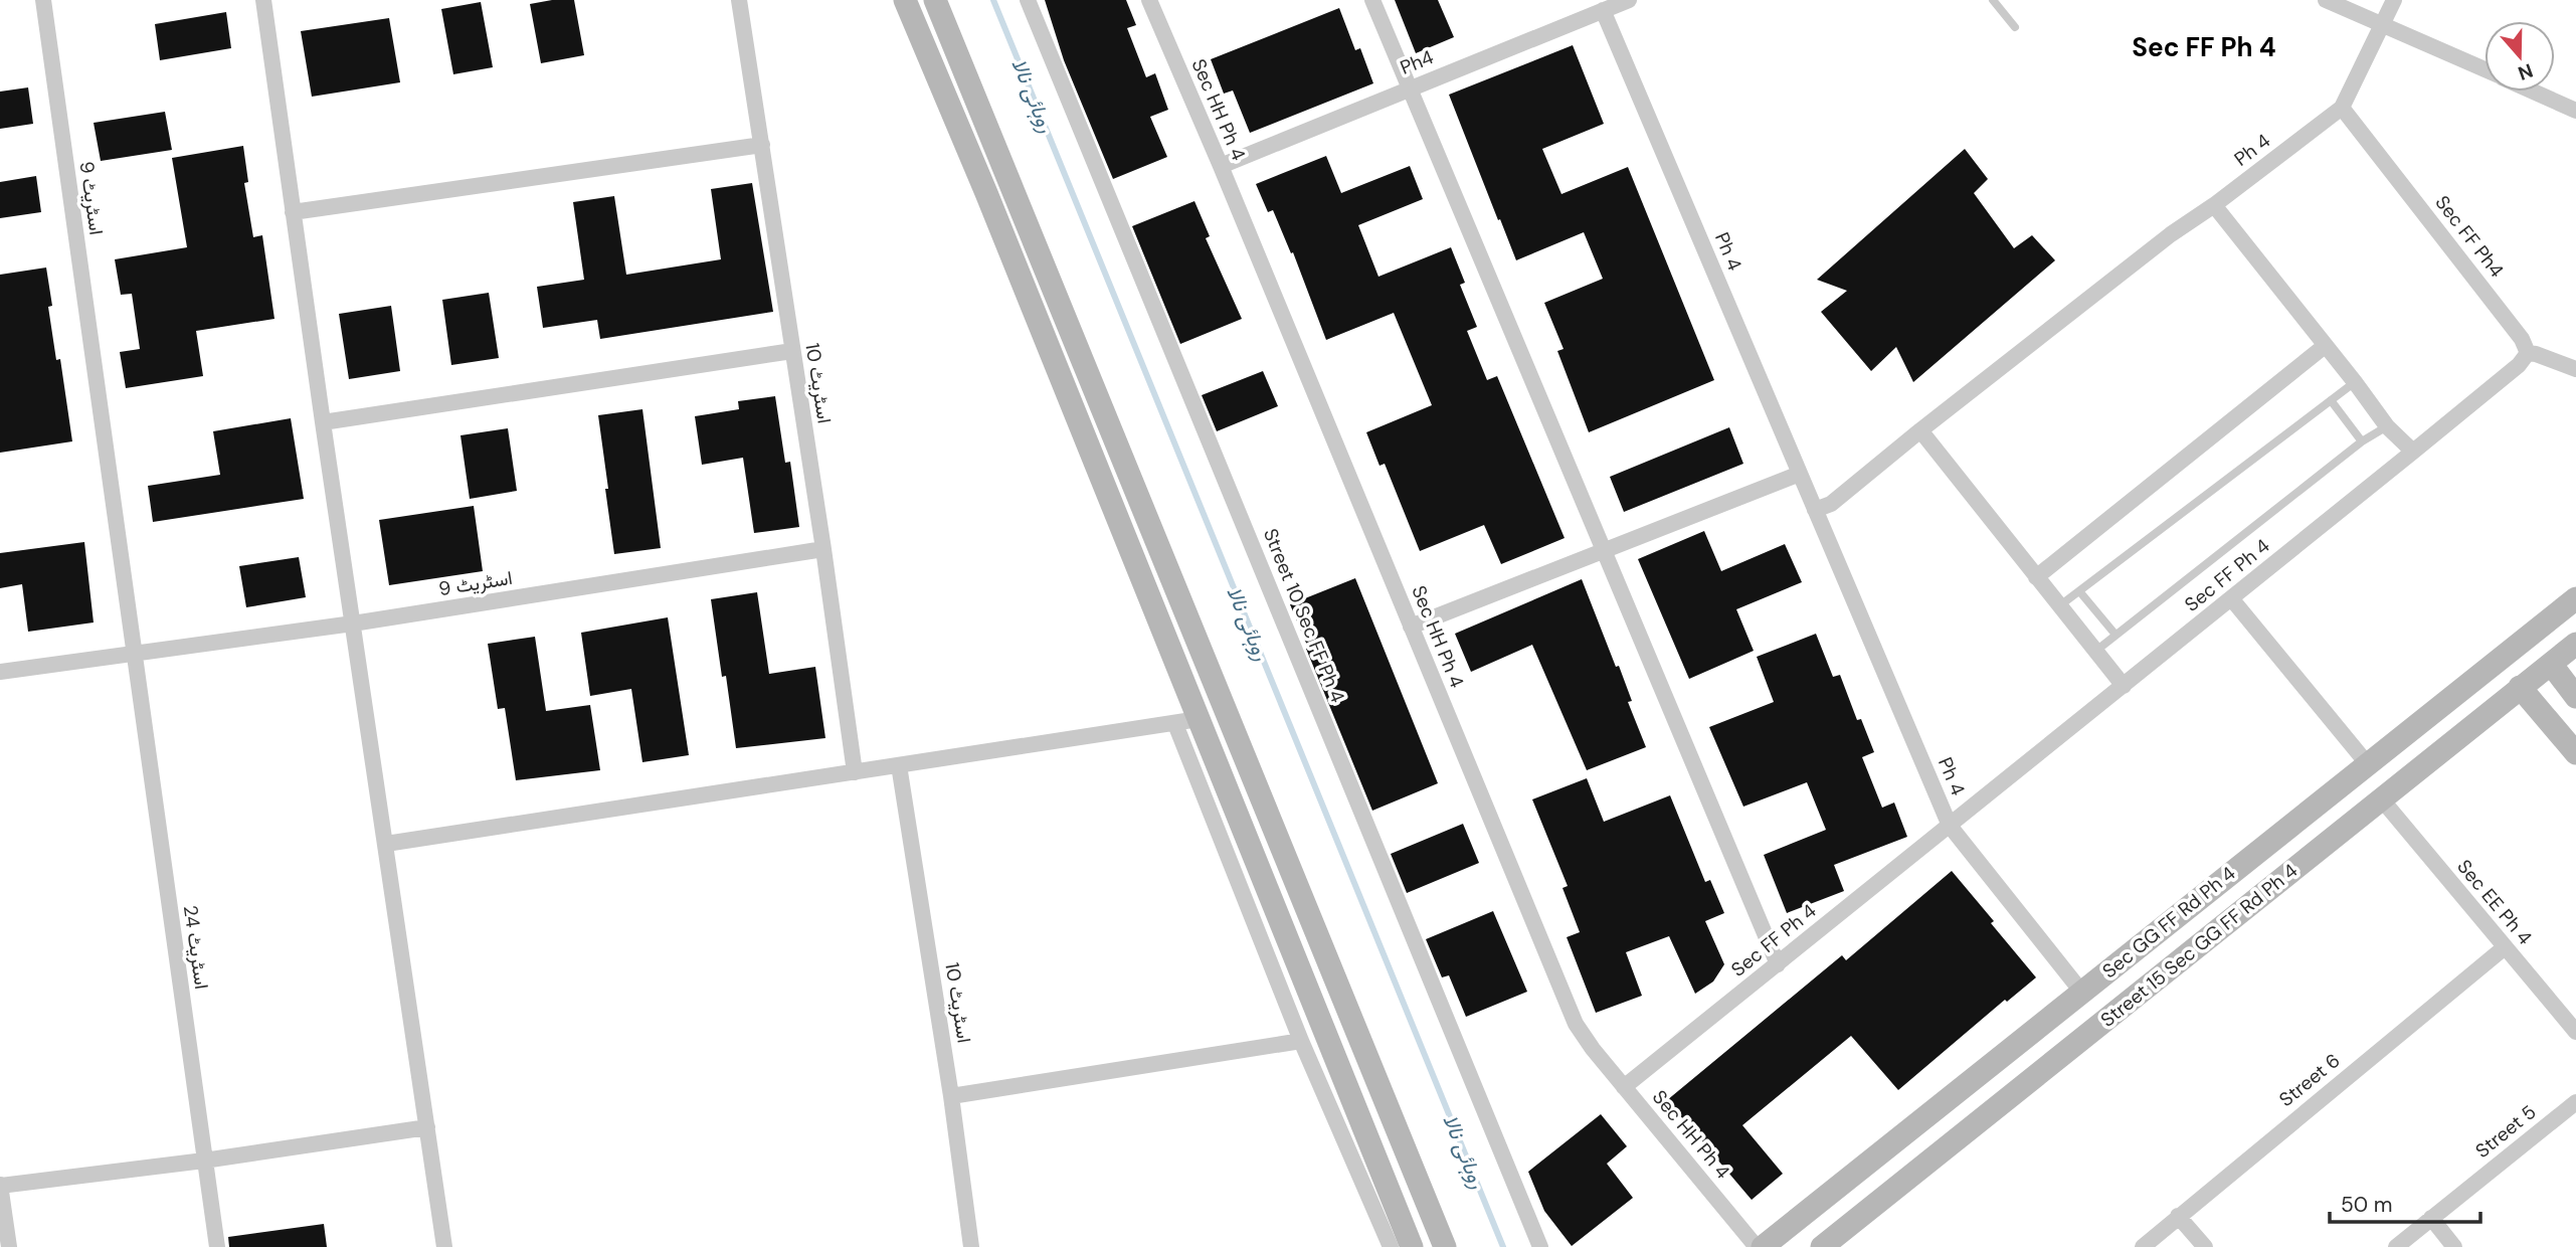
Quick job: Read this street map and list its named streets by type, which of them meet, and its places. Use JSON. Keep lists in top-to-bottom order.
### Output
{
  "streets": {
    "main road": ["Sec GG FF Rd Ph 4", "Street 15 Sec GG FF Rd Ph 4"],
    "street": [
      "Ph4",
      "Sec HH Ph 4",
      "Ph 4",
      "اسٹریٹ 9",
      "Sec FF Ph4",
      "اسٹریٹ 10",
      "Sec FF Ph 4",
      "Street 10 Sec FF Ph 4",
      "Sec EE Ph 4",
      "اسٹریٹ 24",
      "Street 6",
      "Street 5"
    ]
  },
  "crossings": [
    ["Ph4", "Sec HH Ph 4"],
    ["Ph4", "Ph 4"],
    ["Sec HH Ph 4", "Sec FF Ph 4"],
    ["Ph 4", "Sec FF Ph4"],
    ["Ph 4", "Sec FF Ph 4"],
    ["اسٹریٹ 9", "اسٹریٹ 10"],
    ["اسٹریٹ 9", "اسٹریٹ 24"],
    ["Sec FF Ph4", "Sec FF Ph 4"],
    ["Sec EE Ph 4", "Street 15 Sec GG FF Rd Ph 4"],
    ["Sec EE Ph 4", "Street 6"]
  ],
  "districts": ["Sec FF Ph 4"],
  "water": ["روہائی نالا"],
  "scale_bar": "50 m",
  "north": "bottom"
}
